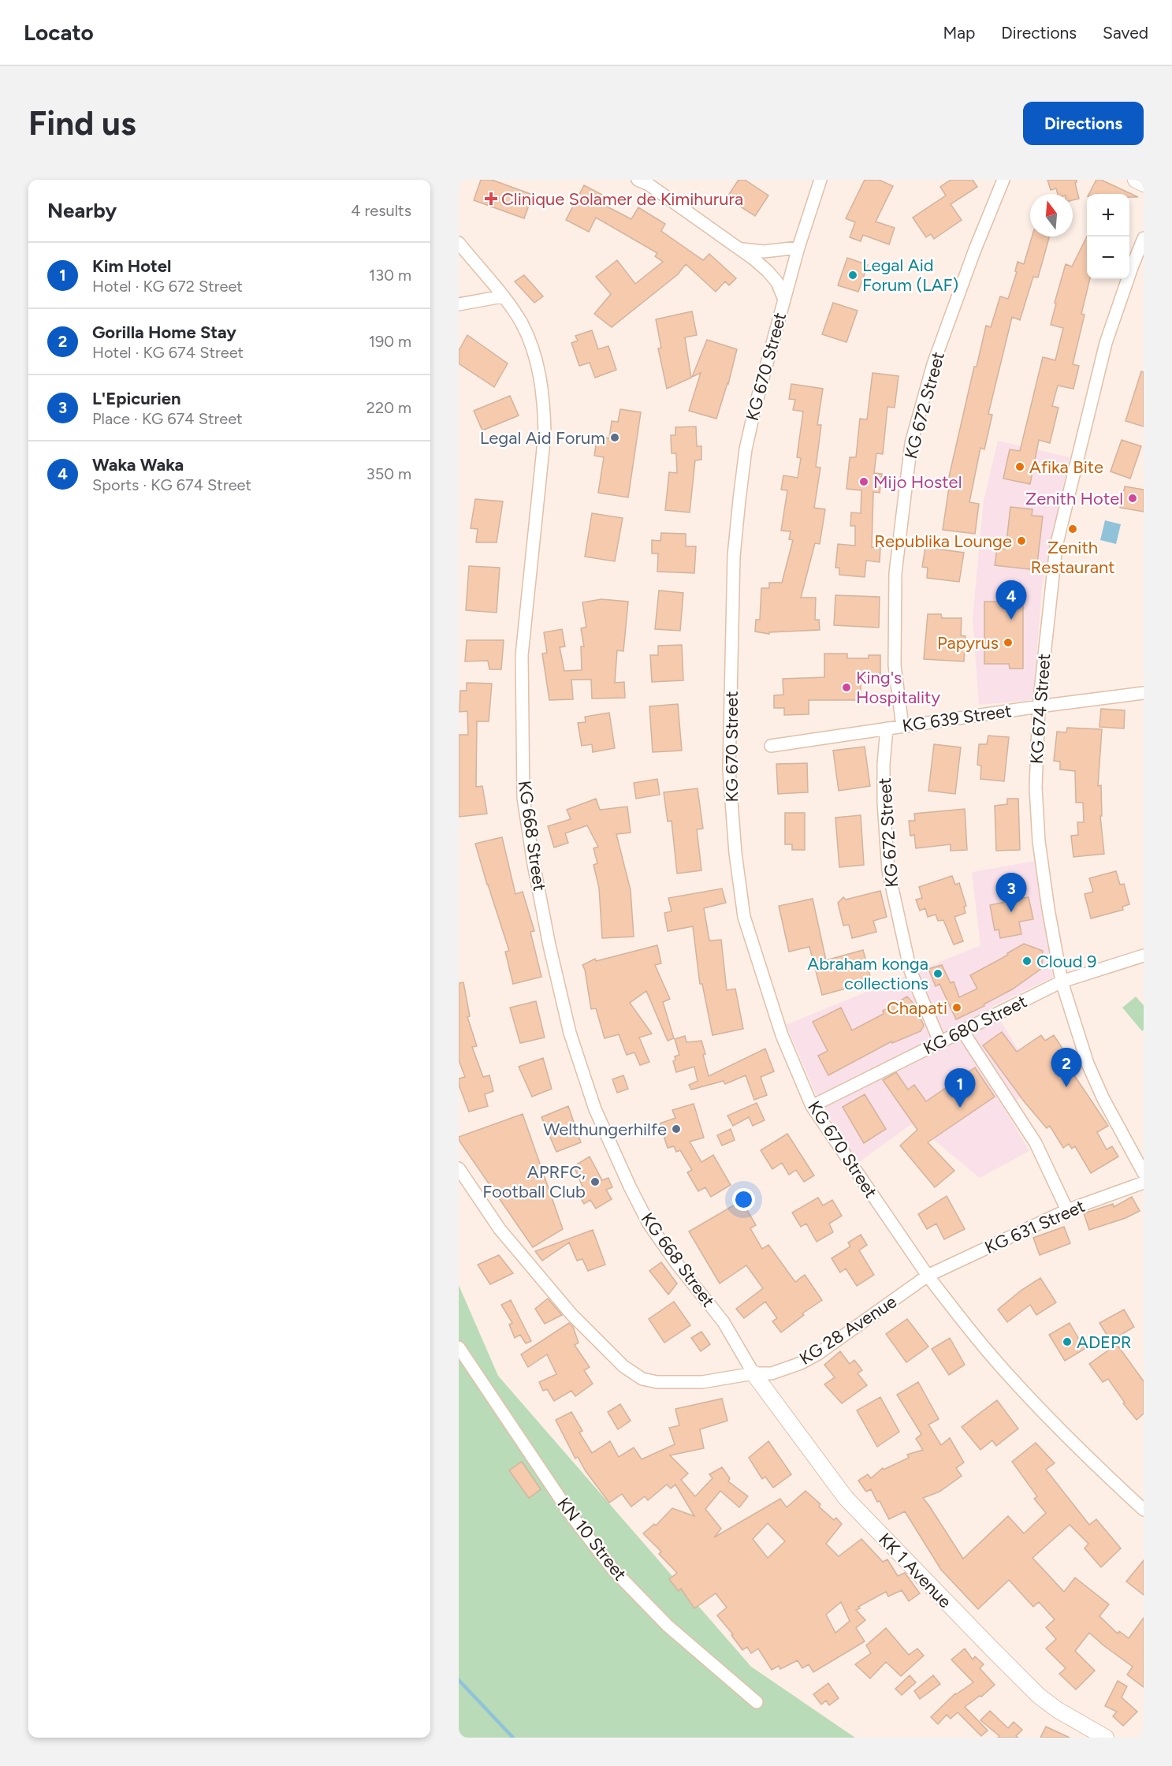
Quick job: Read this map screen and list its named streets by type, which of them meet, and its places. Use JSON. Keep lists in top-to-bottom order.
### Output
{
  "streets": {
    "main road": ["KK 1 Avenue"],
    "street": [
      "KG 670 Street",
      "KG 672 Street",
      "KG 674 Street",
      "KG 639 Street",
      "KG 668 Street",
      "KG 680 Street",
      "KG 631 Street",
      "KG 28 Avenue",
      "KN 10 Street"
    ]
  },
  "crossings": [
    ["KG 670 Street", "KG 680 Street"],
    ["KG 670 Street", "KG 631 Street"],
    ["KG 670 Street", "KG 28 Avenue"],
    ["KG 672 Street", "KG 639 Street"],
    ["KG 672 Street", "KG 680 Street"],
    ["KG 674 Street", "KG 639 Street"],
    ["KG 674 Street", "KG 680 Street"],
    ["KG 668 Street", "KG 28 Avenue"],
    ["KG 668 Street", "KK 1 Avenue"],
    ["KG 631 Street", "KG 28 Avenue"],
    ["KG 28 Avenue", "KK 1 Avenue"]
  ],
  "places": {
    "health": ["Clinique Solamer de Kimihurura"],
    "other": [
      "Legal Aid Forum (LAF)",
      "Legal Aid Forum",
      "Afika Bite",
      "Mijo Hostel",
      "Zenith Hotel",
      "Zenith Restaurant",
      "Republika Lounge",
      "Papyrus",
      "King's Hospitality",
      "Cloud 9",
      "Abraham konga collections",
      "Chapati",
      "Welthungerhilfe",
      "APRFC, Football Club",
      "ADEPR"
    ]
  },
  "north": "top",
  "page": {
    "header": "Locato",
    "nav": ["Map", "Directions", "Saved"],
    "buttons": "Directions",
    "title": "Find us",
    "heading": ["Nearby", "4 results"],
    "map_buttons": ["+", "−"],
    "list": [
      {
        "mark": "1",
        "name": "Kim Hotel",
        "note": "Hotel · KG 672 Street",
        "value": "130 m"
      },
      {
        "mark": "2",
        "name": "Gorilla Home Stay",
        "note": "Hotel · KG 674 Street",
        "value": "190 m"
      },
      {
        "mark": "3",
        "name": "L'Epicurien",
        "note": "Place · KG 674 Street",
        "value": "220 m"
      },
      {
        "mark": "4",
        "name": "Waka Waka",
        "note": "Sports · KG 674 Street",
        "value": "350 m"
      }
    ],
    "pins": [
      "4",
      "3",
      "2",
      "1"
    ]
  }
}
